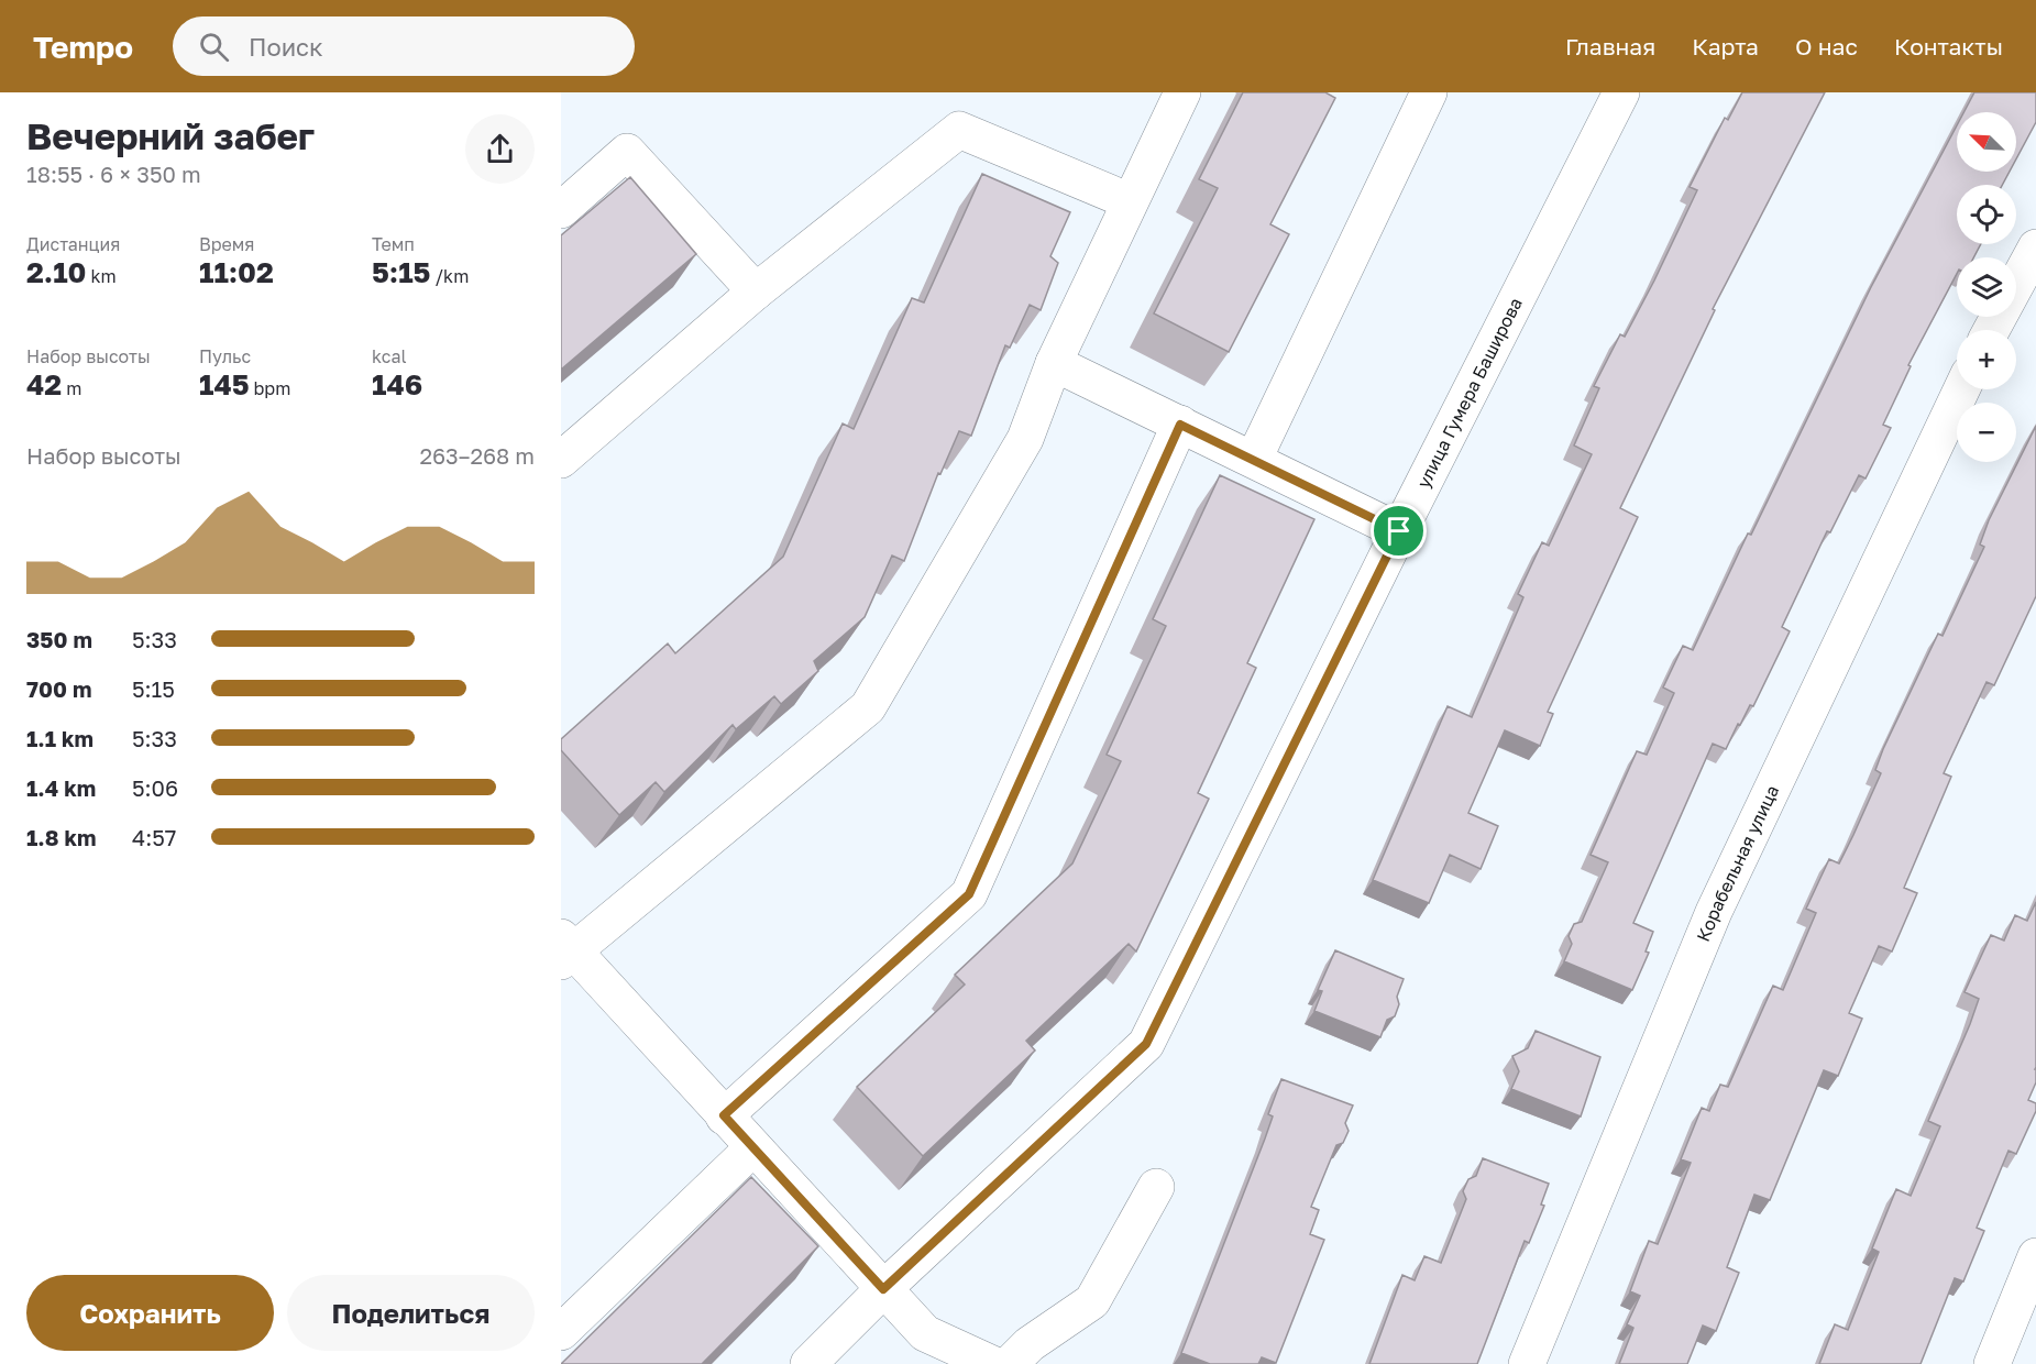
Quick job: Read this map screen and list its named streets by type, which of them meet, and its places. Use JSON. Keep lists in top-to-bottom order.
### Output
{
  "streets": {
    "street": ["улица Гумера Баширова", "Корабельная улица"]
  },
  "north": "top left",
  "page": {
    "header": "Tempo",
    "search": "Поиск",
    "nav": [
      "Главная",
      "Карта",
      "О нас",
      "Контакты"
    ],
    "heading": ["Вечерний забег", "18:55 · 6 × 350 m"],
    "map_buttons": ["+", "−"],
    "stats": [
      ["Дистанция", "2.10 km"],
      ["Время", "11:02"],
      ["Темп", "5:15 /km"],
      ["Набор высоты", "42 m"],
      ["Пульс", "145 bpm"],
      ["kcal", "146"]
    ],
    "chart": ["Набор высоты", "263–268 m"],
    "list": [
      {
        "name": "350 m",
        "note": "5:33"
      },
      {
        "name": "700 m",
        "note": "5:15"
      },
      {
        "name": "1.1 km",
        "note": "5:33"
      },
      {
        "name": "1.4 km",
        "note": "5:06"
      },
      {
        "name": "1.8 km",
        "note": "4:57"
      }
    ],
    "buttons": ["Сохранить", "Поделиться"]
  }
}
